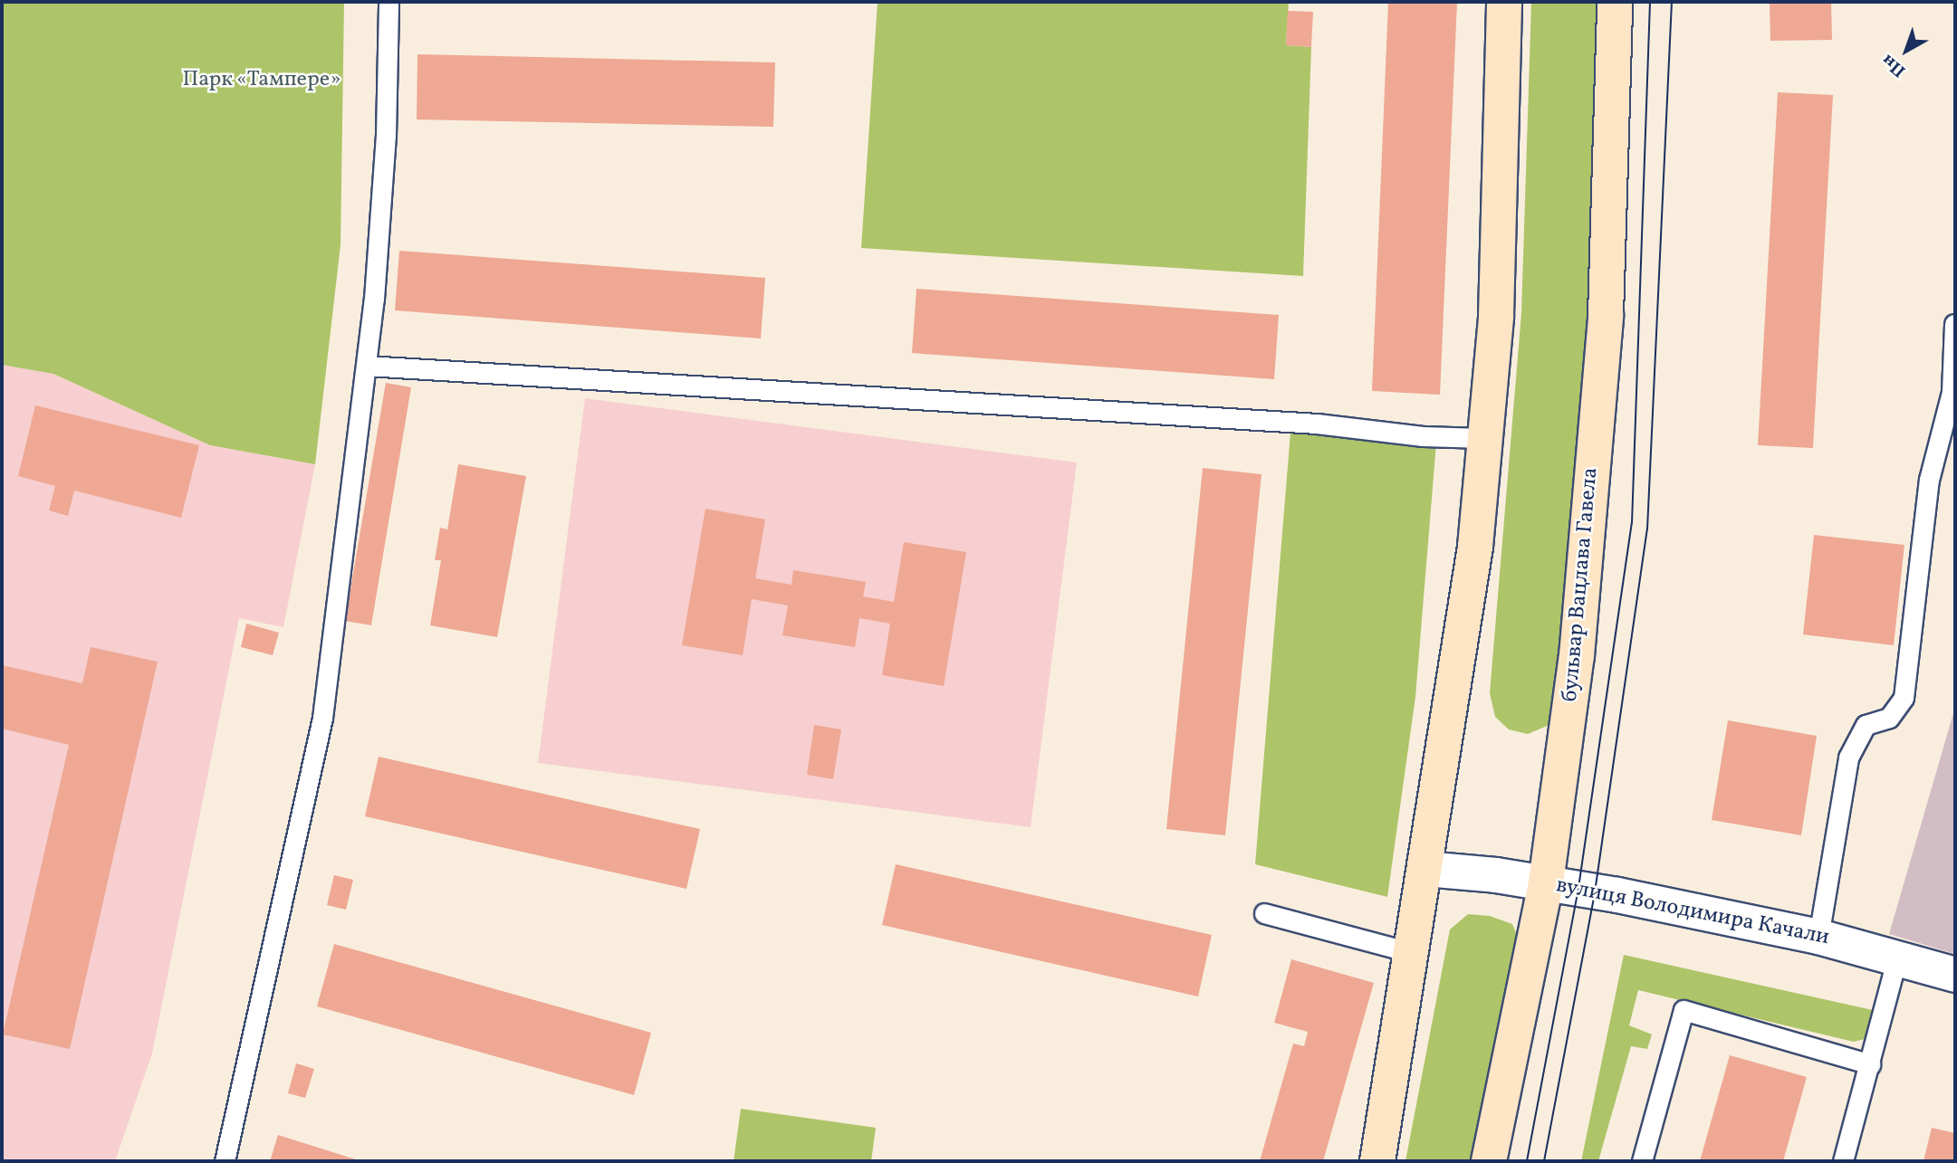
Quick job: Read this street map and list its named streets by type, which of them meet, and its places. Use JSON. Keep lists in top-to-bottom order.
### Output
{
  "streets": {
    "main road": ["бульвар Вацлава Гавела"],
    "street": ["вулиця Володимира Качали"]
  },
  "crossings": [
    ["бульвар Вацлава Гавела", "вулиця Володимира Качали"]
  ],
  "parks": ["Парк «Тампере»"],
  "north": "bottom left"
}
